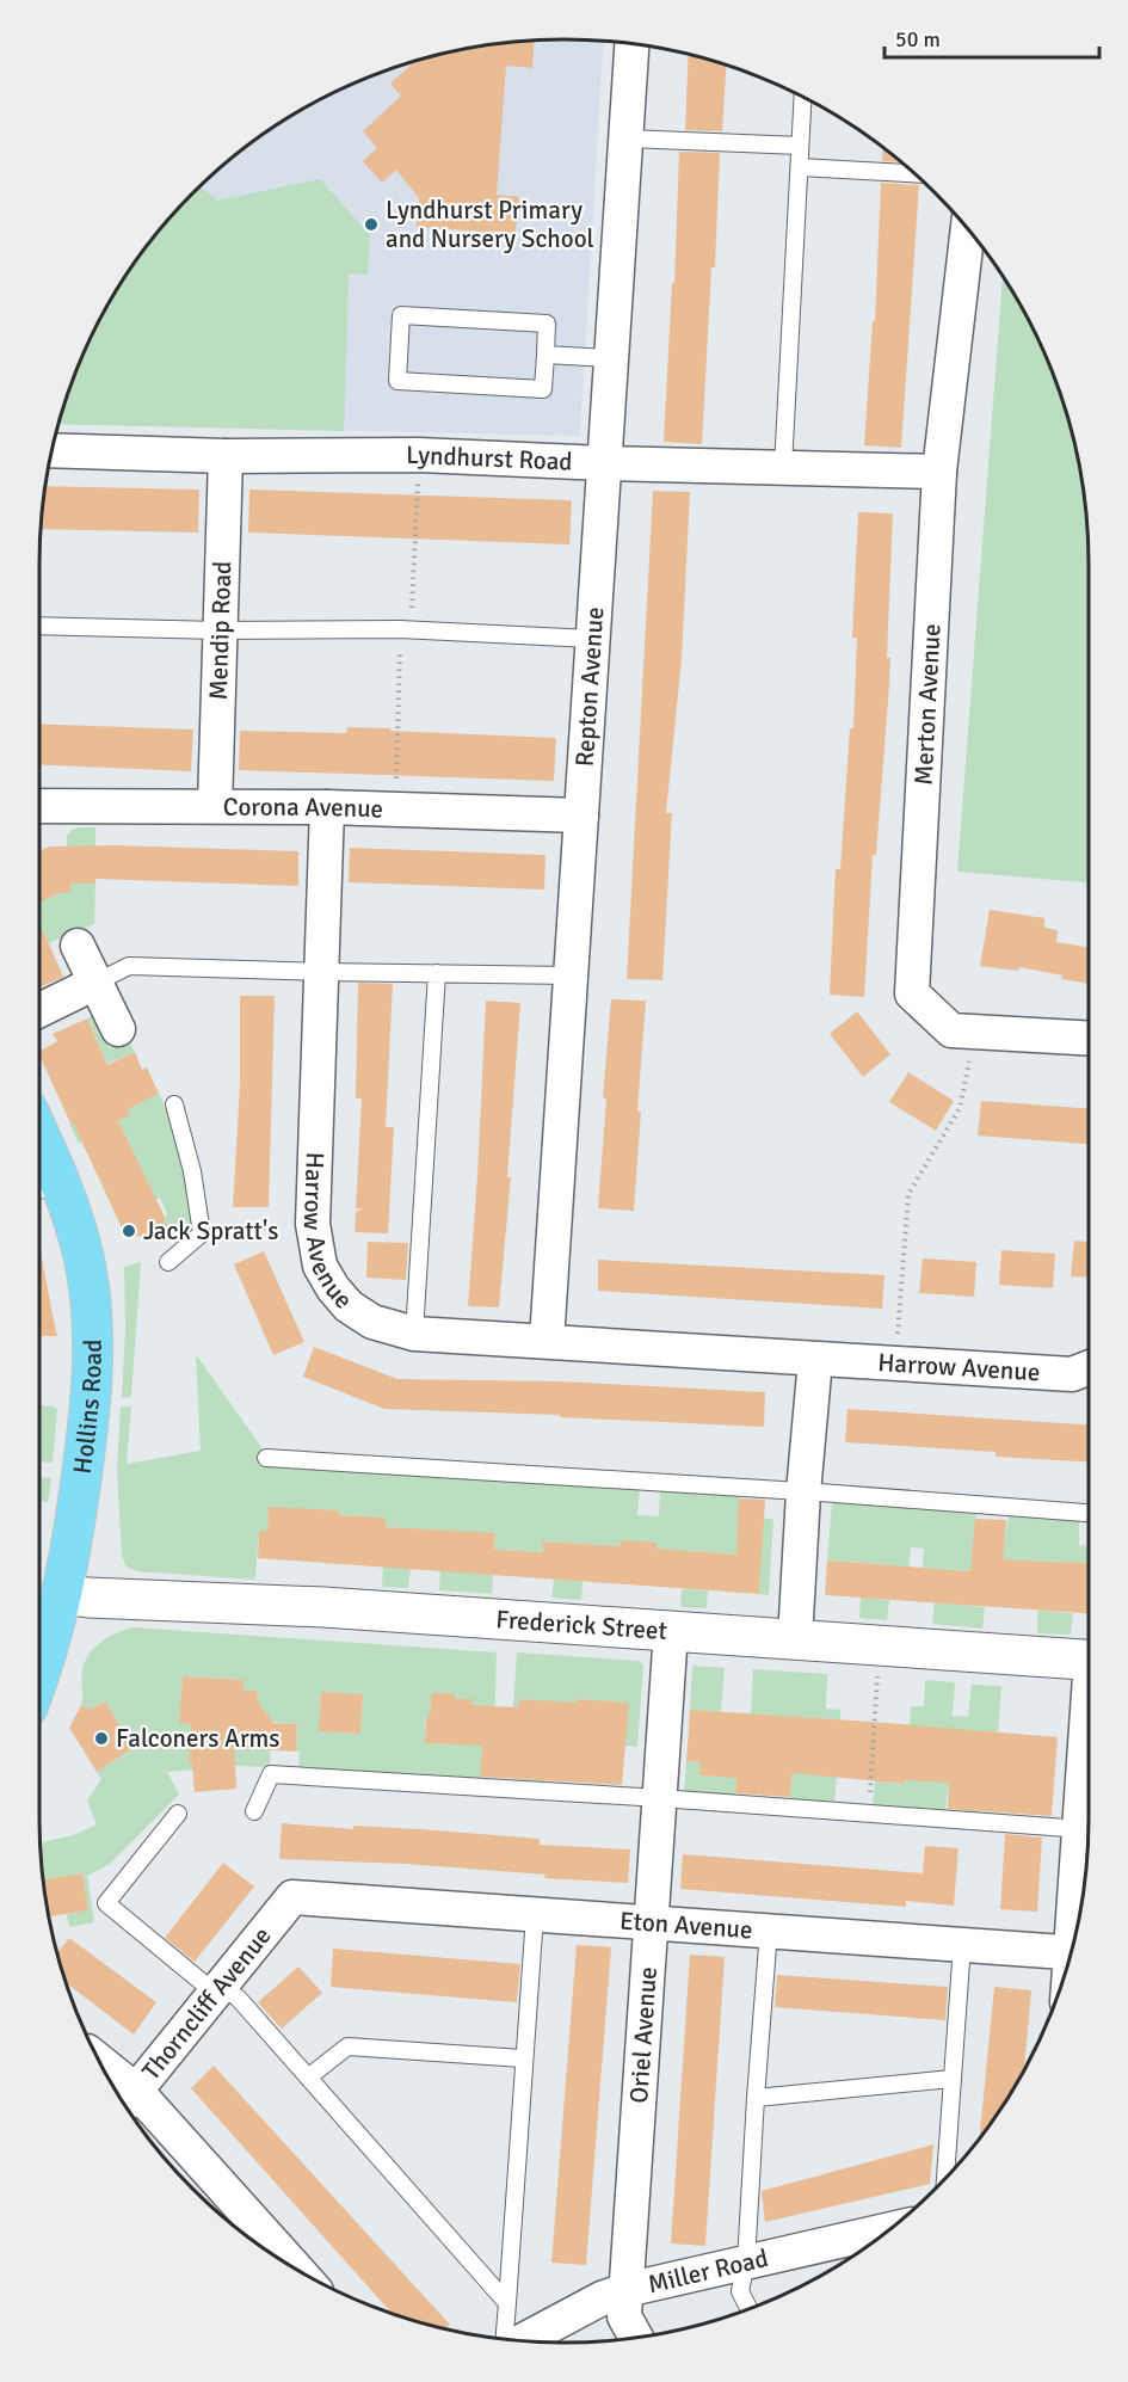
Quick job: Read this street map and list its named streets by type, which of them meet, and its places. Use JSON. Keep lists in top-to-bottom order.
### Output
{
  "streets": {
    "main road": ["Hollins Road", "Frederick Street"],
    "street": [
      "Lyndhurst Road",
      "Mendip Road",
      "Repton Avenue",
      "Merton Avenue",
      "Corona Avenue",
      "Harrow Avenue",
      "Eton Avenue",
      "Thorncliff Avenue",
      "Oriel Avenue",
      "Miller Road"
    ]
  },
  "crossings": [
    ["Lyndhurst Road", "Mendip Road"],
    ["Lyndhurst Road", "Repton Avenue"],
    ["Lyndhurst Road", "Merton Avenue"],
    ["Mendip Road", "Corona Avenue"],
    ["Repton Avenue", "Corona Avenue"],
    ["Repton Avenue", "Harrow Avenue"],
    ["Corona Avenue", "Harrow Avenue"],
    ["Hollins Road", "Frederick Street"],
    ["Frederick Street", "Oriel Avenue"],
    ["Eton Avenue", "Thorncliff Avenue"],
    ["Eton Avenue", "Oriel Avenue"],
    ["Oriel Avenue", "Miller Road"]
  ],
  "places": ["Lyndhurst Primary and Nursery School", "Jack Spratt's", "Falconers Arms"],
  "scale_bar": "50 m"
}
